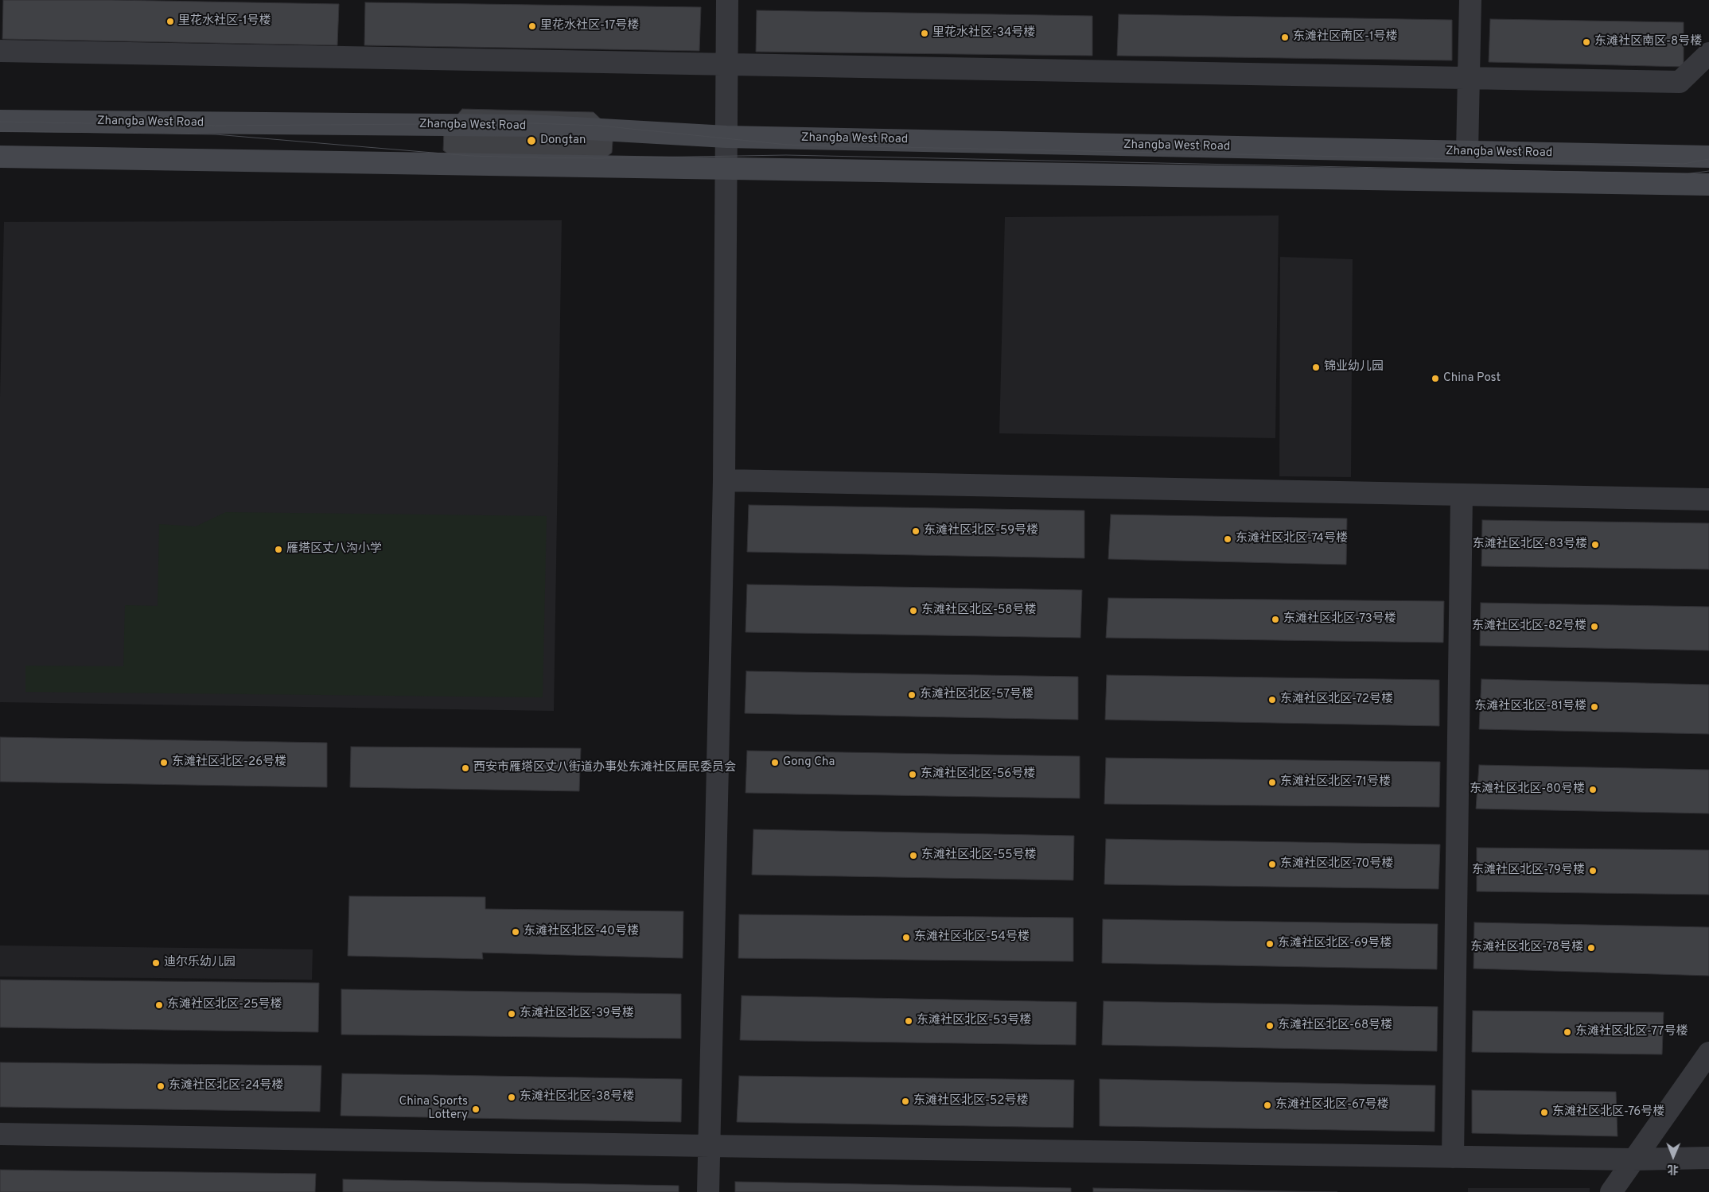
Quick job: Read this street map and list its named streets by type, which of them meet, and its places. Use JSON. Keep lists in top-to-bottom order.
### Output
{
  "streets": {
    "main road": ["Zhangba West Road"]
  },
  "places": [
    "里花水社区-1号楼",
    "里花水社区-17号楼",
    "里花水社区-34号楼",
    "东滩社区南区-1号楼",
    "东滩社区南区-8号楼",
    "Dongtan",
    "锦业幼儿园",
    "China Post",
    "东滩社区北区-59号楼",
    "东滩社区北区-74号楼",
    "东滩社区北区-83号楼",
    "雁塔区丈八沟小学",
    "东滩社区北区-58号楼",
    "东滩社区北区-73号楼",
    "东滩社区北区-82号楼",
    "东滩社区北区-57号楼",
    "东滩社区北区-72号楼",
    "东滩社区北区-81号楼",
    "东滩社区北区-26号楼",
    "Gong Cha",
    "西安市雁塔区丈八街道办事处东滩社区居民委员会",
    "东滩社区北区-56号楼",
    "东滩社区北区-71号楼",
    "东滩社区北区-80号楼",
    "东滩社区北区-55号楼",
    "东滩社区北区-70号楼",
    "东滩社区北区-79号楼",
    "东滩社区北区-40号楼",
    "东滩社区北区-54号楼",
    "东滩社区北区-69号楼",
    "东滩社区北区-78号楼",
    "迪尔乐幼儿园",
    "东滩社区北区-25号楼",
    "东滩社区北区-39号楼",
    "东滩社区北区-53号楼",
    "东滩社区北区-68号楼",
    "东滩社区北区-77号楼",
    "东滩社区北区-24号楼",
    "东滩社区北区-38号楼",
    "东滩社区北区-52号楼",
    "东滩社区北区-67号楼",
    "China Sports Lottery",
    "东滩社区北区-76号楼"
  ],
  "north": "bottom"
}
